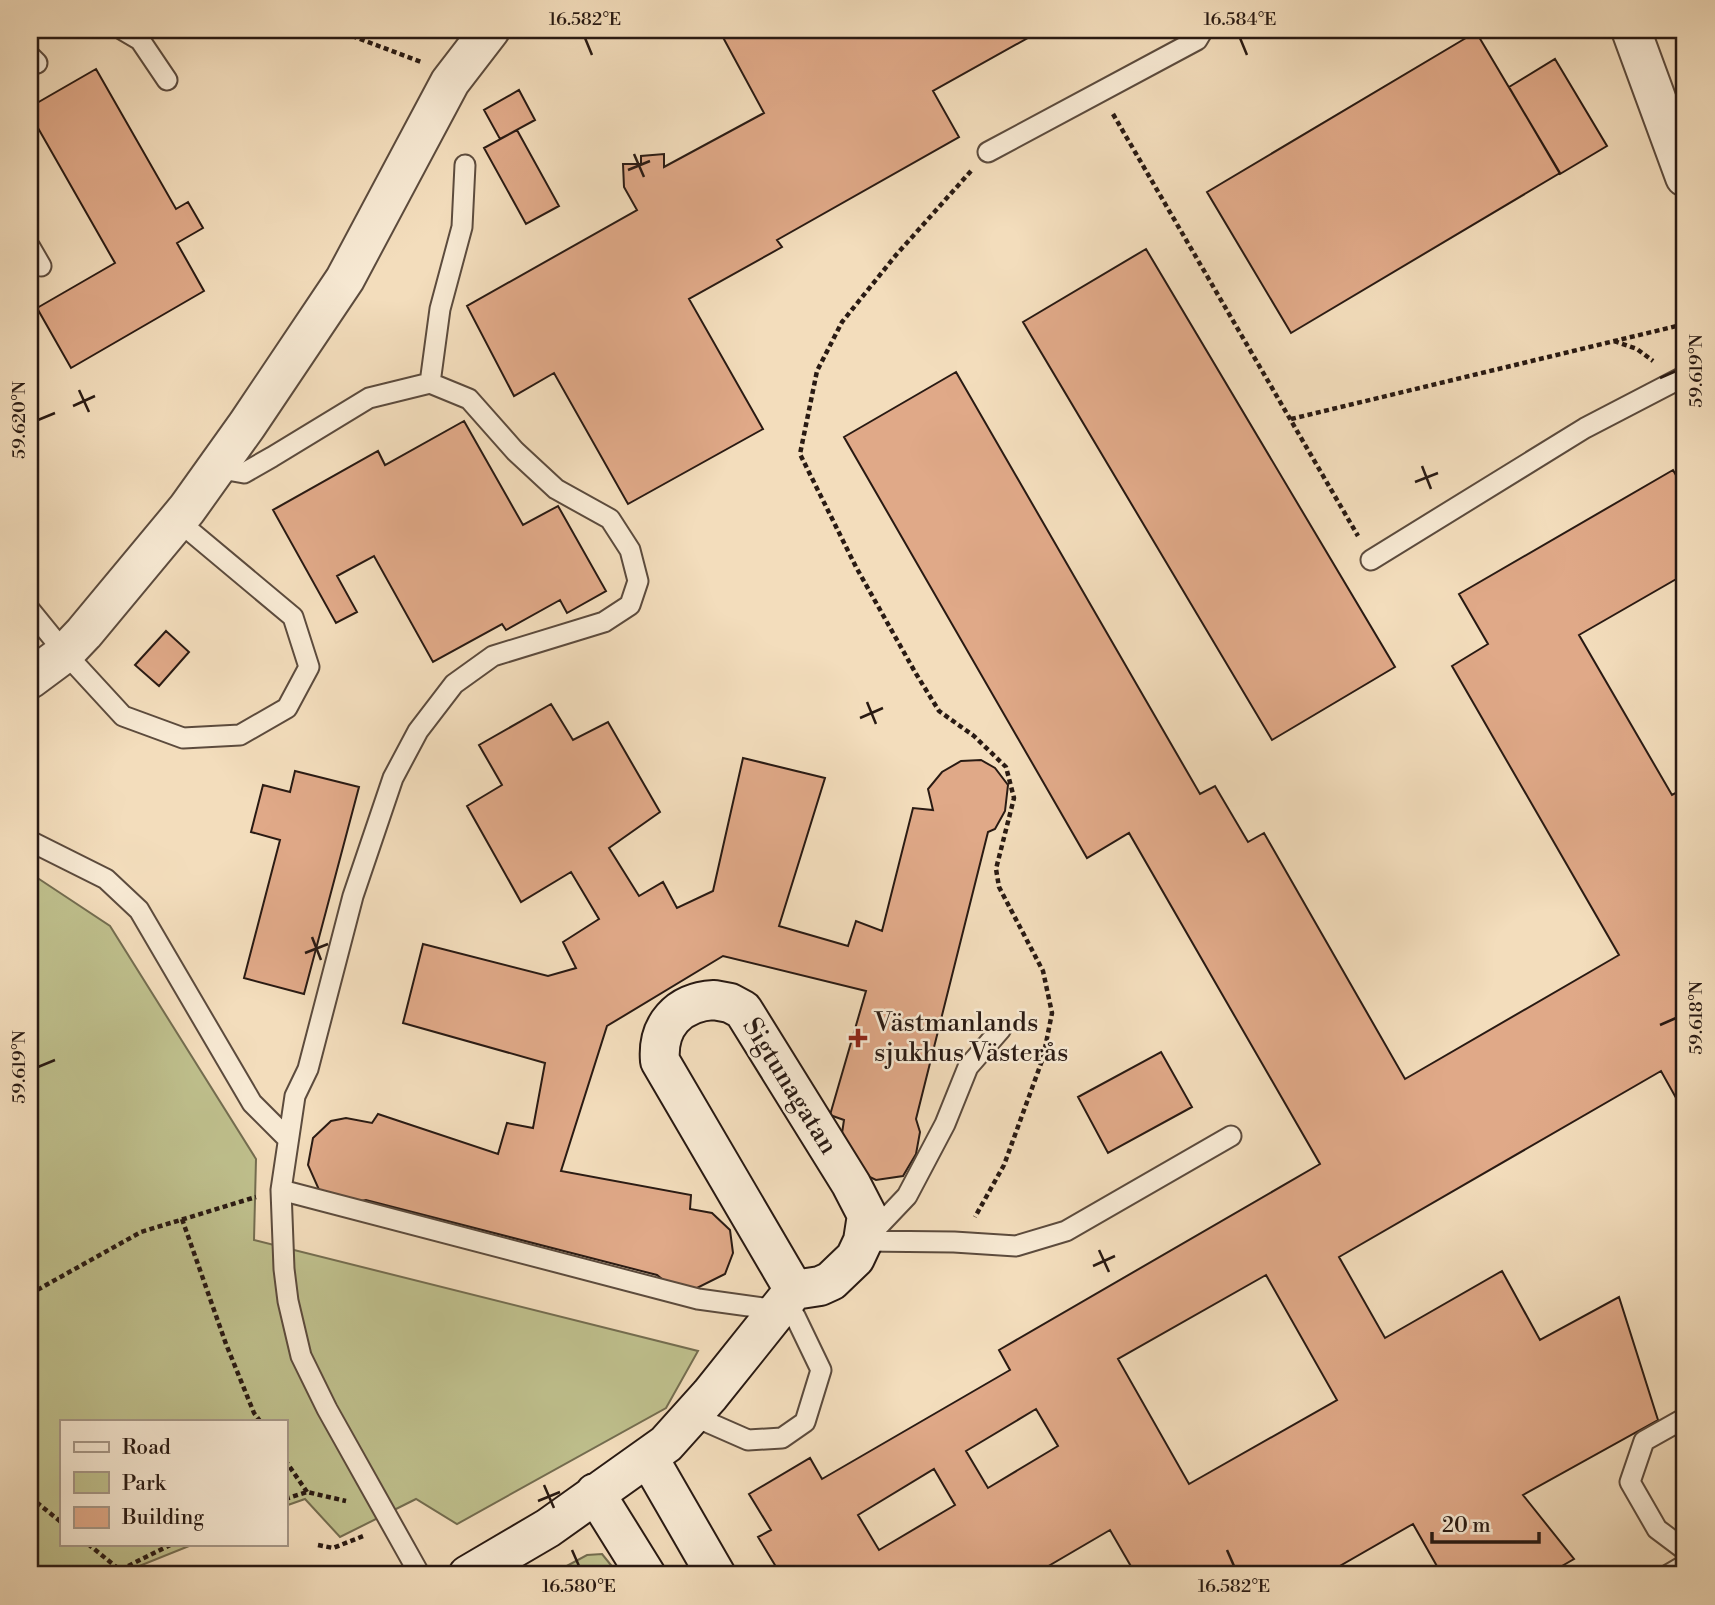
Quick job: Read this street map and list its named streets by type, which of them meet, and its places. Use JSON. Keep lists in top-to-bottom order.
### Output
{
  "streets": {
    "street": ["Sigtunagatan"]
  },
  "places": {
    "health": ["Västmanlands sjukhus Västerås"]
  },
  "legend": ["Road", "Park", "Building"],
  "scale_bar": "20 m",
  "coordinates": [
    "16.582°E",
    "16.584°E",
    "59.619°N",
    "59.620°N",
    "59.618°N",
    "16.580°E"
  ]
}
